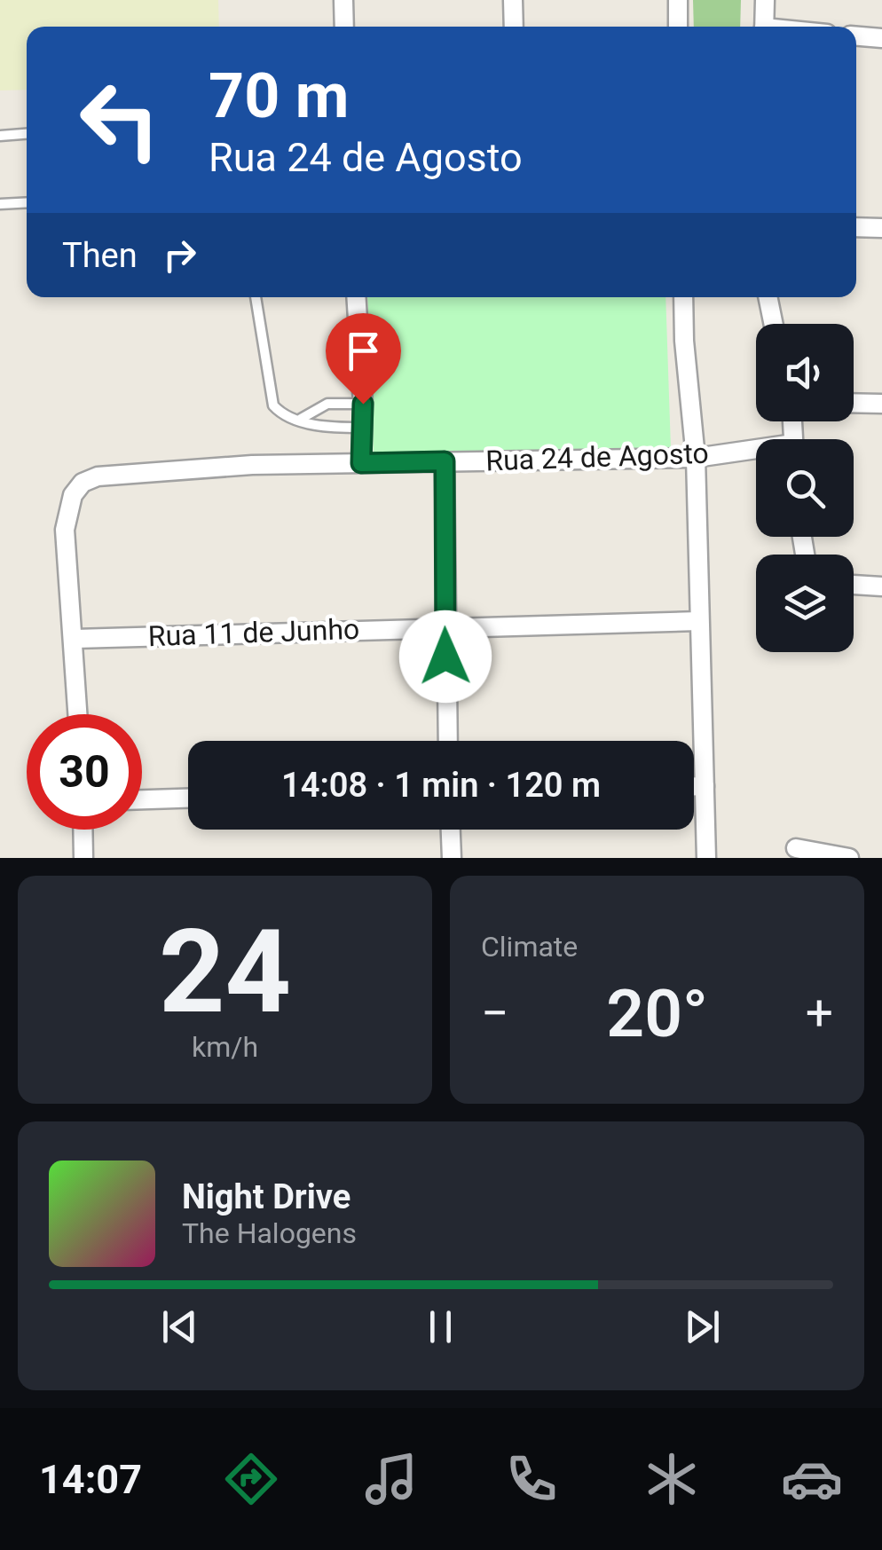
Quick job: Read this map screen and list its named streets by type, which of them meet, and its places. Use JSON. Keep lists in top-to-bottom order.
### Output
{
  "streets": {
    "street": ["Rua 24 de Agosto", "Rua 11 de Junho"]
  },
  "crossings": [
    ["Rua 24 de Agosto", "Rua 11 de Junho"]
  ],
  "page": {
    "turn": ["70 m", "Rua 24 de Agosto"],
    "then": "Then",
    "limit": "30",
    "trip": "14:08 · 1 min · 120 m",
    "tile": [
      ["24", "km/h"],
      "Climate"
    ],
    "heat": ["−", "20°", "+"],
    "song": ["Night Drive", "The Halogens"],
    "tabs": "14:07"
  }
}
